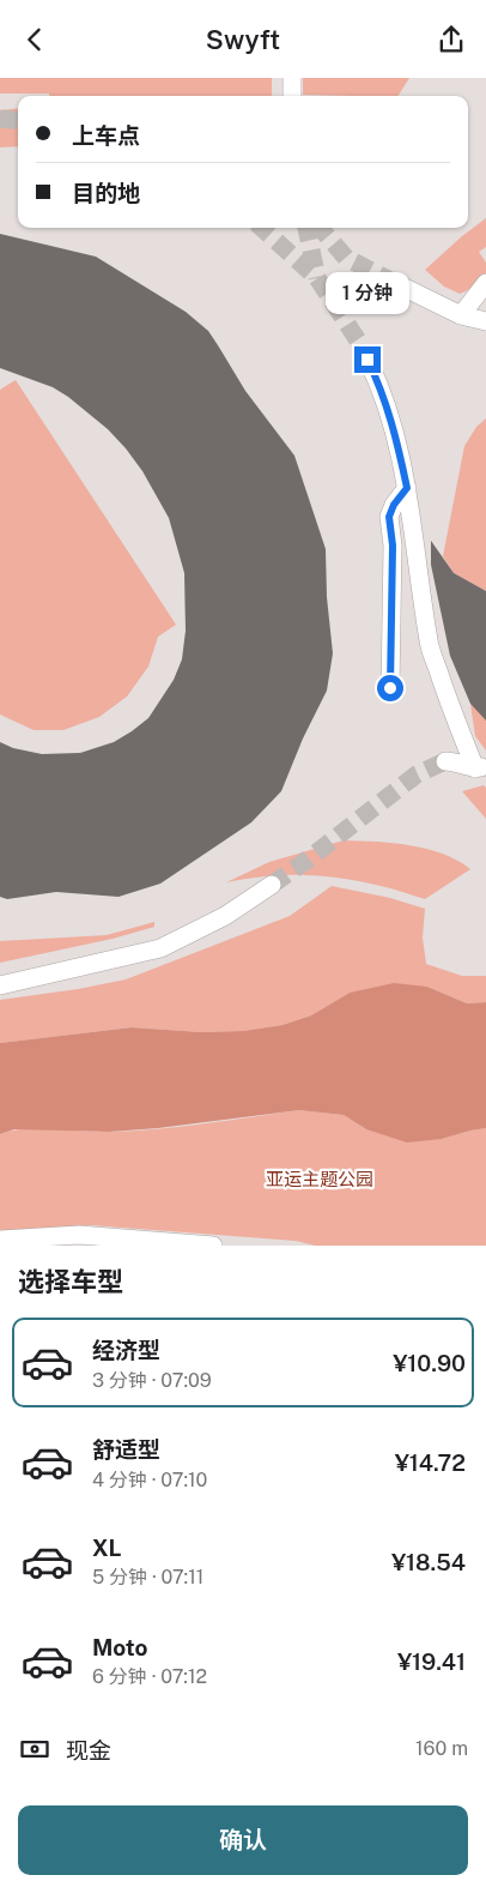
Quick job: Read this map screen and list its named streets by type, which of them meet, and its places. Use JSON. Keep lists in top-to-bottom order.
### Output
{
  "parks": ["亚运主题公园"],
  "page": {
    "header": "Swyft",
    "banner": ["上车点", "目的地"],
    "bubble": "1 分钟",
    "heading": "选择车型",
    "list": [
      {
        "name": "经济型",
        "note": "3 分钟 · 07:09",
        "value": "¥10.90"
      },
      {
        "name": "舒适型",
        "note": "4 分钟 · 07:10",
        "value": "¥14.72"
      },
      {
        "name": "XL",
        "note": "5 分钟 · 07:11",
        "value": "¥18.54"
      },
      {
        "name": "Moto",
        "note": "6 分钟 · 07:12",
        "value": "¥19.41"
      }
    ],
    "pay": ["现金", "160 m"],
    "buttons": "确认"
  }
}
